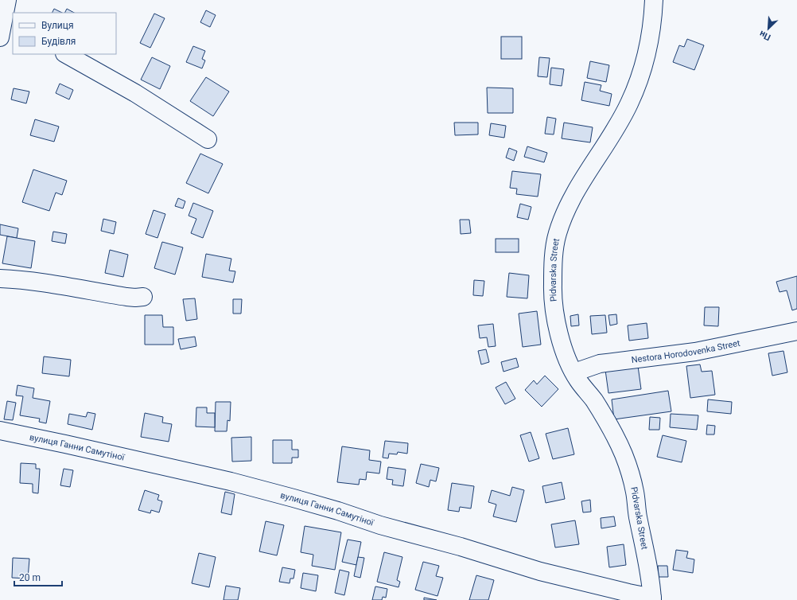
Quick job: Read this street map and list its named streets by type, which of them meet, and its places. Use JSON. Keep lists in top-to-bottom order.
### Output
{
  "streets": {
    "street": ["Pidvarska Street", "Nestora Horodovenka Street", "вулиця Ганни Самутіної"]
  },
  "crossings": [
    ["Pidvarska Street", "Nestora Horodovenka Street"],
    ["Pidvarska Street", "вулиця Ганни Самутіної"]
  ],
  "legend": ["Вулиця", "Будівля"],
  "scale_bar": "20 m",
  "north": "bottom left"
}
